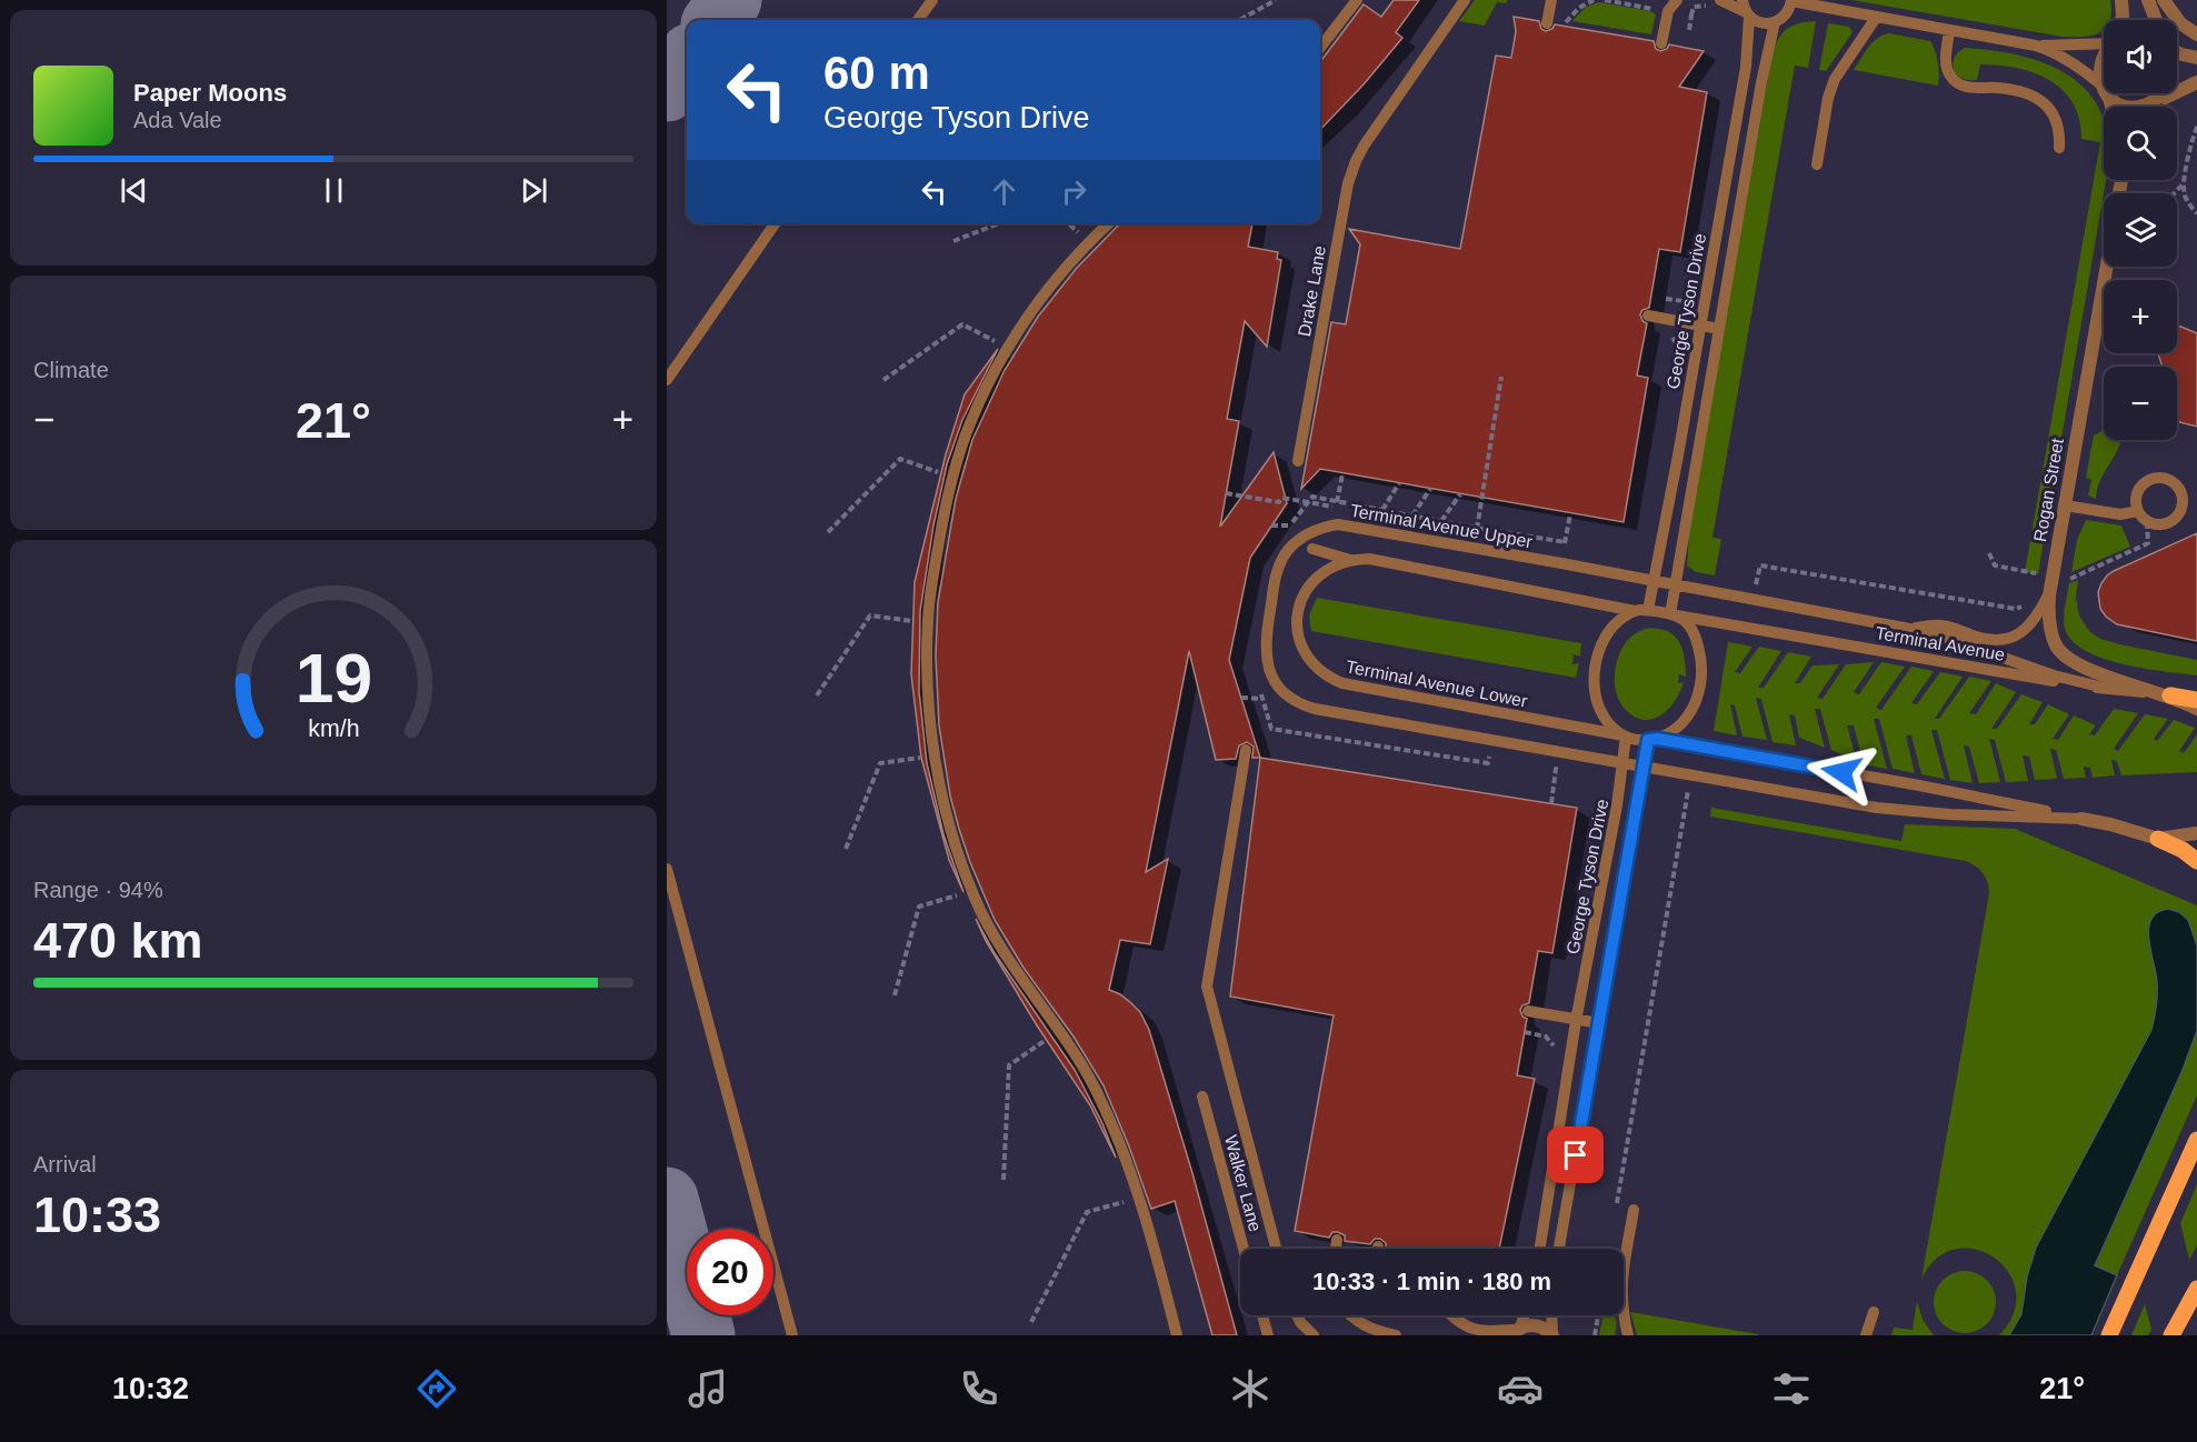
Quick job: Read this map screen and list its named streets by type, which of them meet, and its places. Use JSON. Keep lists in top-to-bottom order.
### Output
{
  "streets": {
    "street": ["Rogan Street", "Terminal Avenue"],
    "lane": [
      "Drake Lane",
      "George Tyson Drive",
      "Terminal Avenue Upper",
      "Terminal Avenue Lower",
      "Walker Lane"
    ]
  },
  "crossings": [
    ["George Tyson Drive", "Terminal Avenue"],
    ["George Tyson Drive", "Terminal Avenue Lower"],
    ["Rogan Street", "Terminal Avenue"],
    ["Terminal Avenue Upper", "Terminal Avenue"],
    ["Terminal Avenue", "Terminal Avenue Lower"]
  ],
  "page": {
    "map_buttons": ["+", "−"],
    "turn": ["60 m", "George Tyson Drive"],
    "song": ["Paper Moons", "Ada Vale"],
    "tile": [
      "Climate",
      ["Range · 94%", "470 km"],
      ["Arrival", "10:33"]
    ],
    "heat": ["−", "21°", "+"],
    "limit": "20",
    "trip": "10:33 · 1 min · 180 m",
    "tabs": ["10:32", "21°"],
    "gauge": ["19", "km/h"]
  }
}
